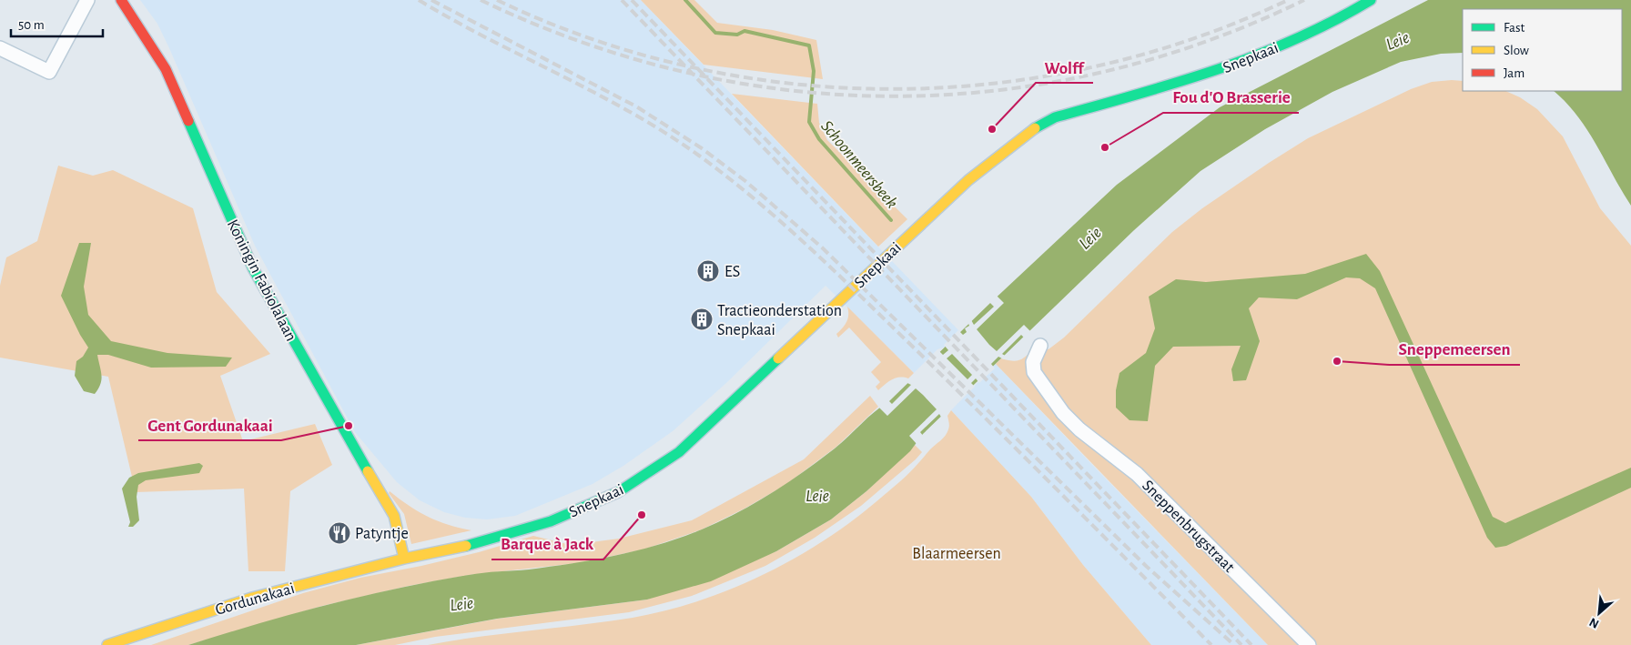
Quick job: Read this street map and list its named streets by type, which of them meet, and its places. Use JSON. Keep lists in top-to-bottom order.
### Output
{
  "streets": {
    "street": [
      "Snepkaai",
      "Koningin Fabiolalaan",
      "Sneppenbrugstraat",
      "Gordunakaai"
    ]
  },
  "crossings": [
    ["Snepkaai", "Koningin Fabiolalaan"],
    ["Snepkaai", "Gordunakaai"],
    ["Koningin Fabiolalaan", "Gordunakaai"]
  ],
  "water": ["Leie", "Schoonmeersbeek"],
  "parks": ["Blaarmeersen"],
  "places": {
    "other": [
      "Wolff",
      "Fou d'O Brasserie",
      "Sneppemeersen",
      "Gent Gordunakaai",
      "Barque à Jack"
    ],
    "building": ["ES", "Tractieonderstation Snepkaai"],
    "restaurant": ["Patyntje"]
  },
  "legend": ["Fast", "Slow", "Jam"],
  "scale_bar": "50 m",
  "north": "bottom left"
}
